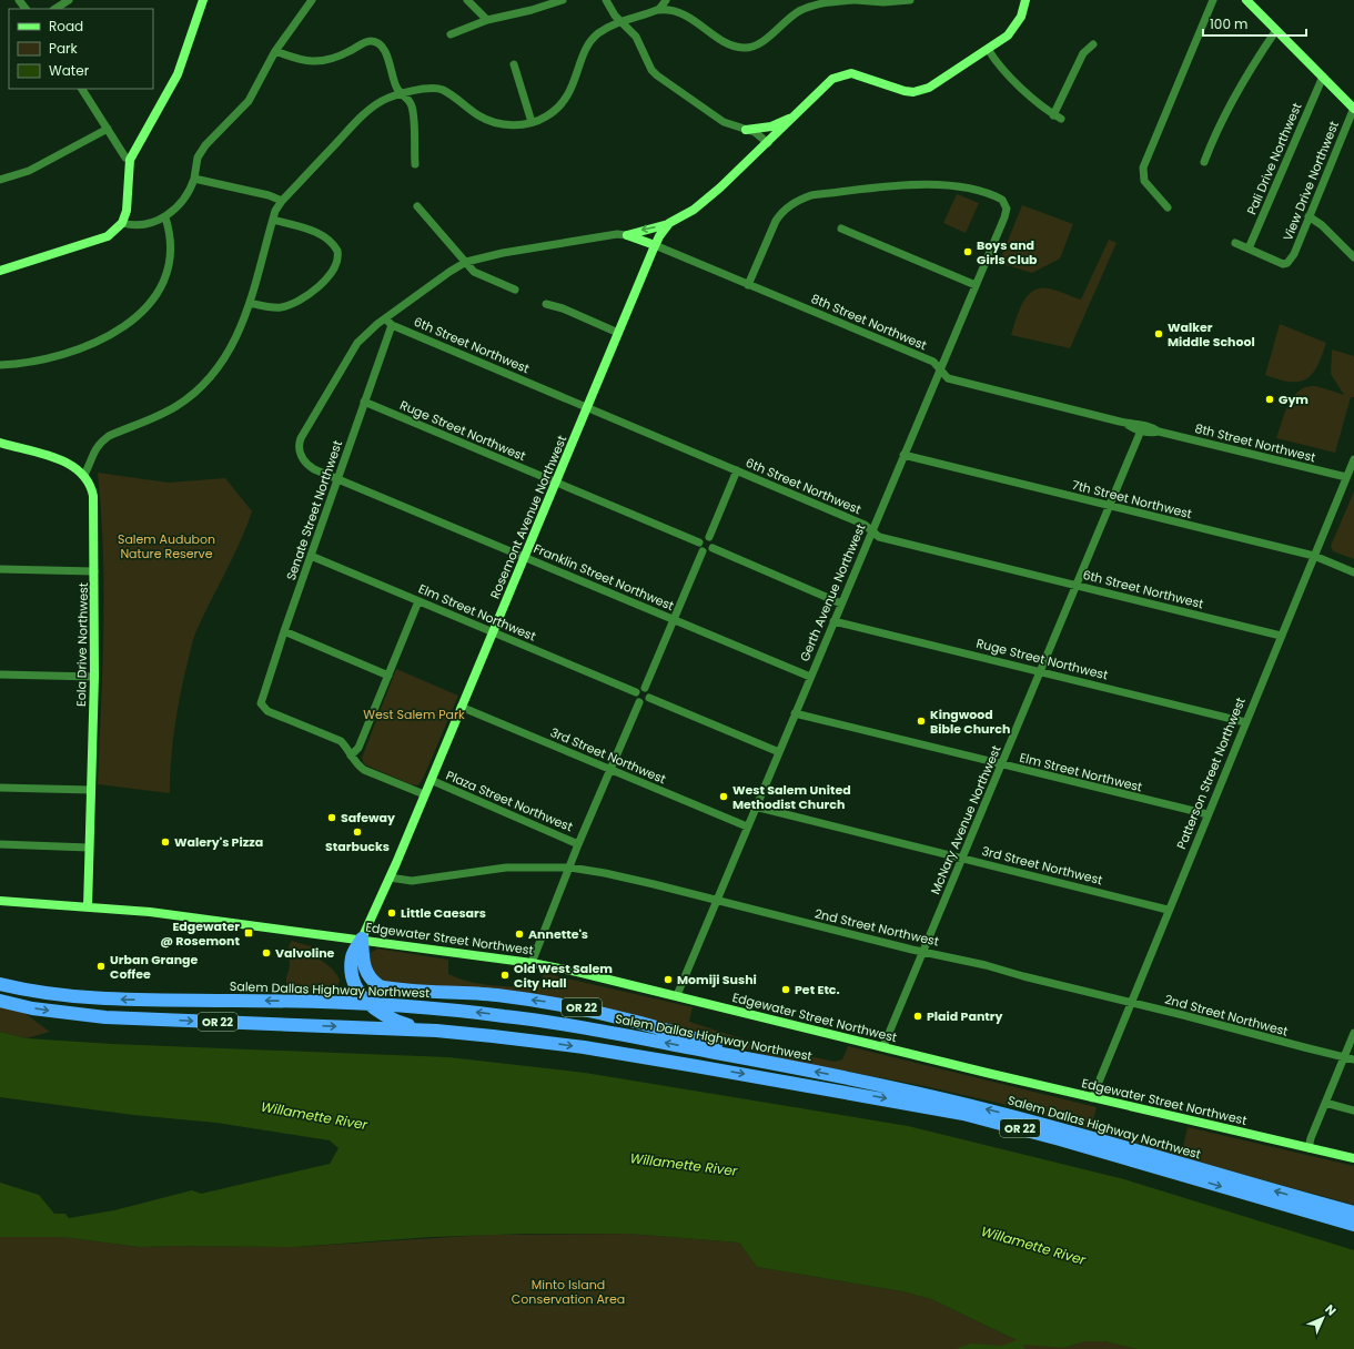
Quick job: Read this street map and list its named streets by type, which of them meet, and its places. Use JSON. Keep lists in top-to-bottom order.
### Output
{
  "streets": {
    "highway": ["Salem Dallas Highway Northwest", "OR 22"],
    "main road": ["Rosemont Avenue Northwest", "Eola Drive Northwest", "Edgewater Street Northwest"],
    "street": [
      "Pali Drive Northwest",
      "View Drive Northwest",
      "8th Street Northwest",
      "6th Street Northwest",
      "Ruge Street Northwest",
      "7th Street Northwest",
      "Senate Street Northwest",
      "Franklin Street Northwest",
      "Gerth Avenue Northwest",
      "Elm Street Northwest",
      "3rd Street Northwest",
      "Patterson Street Northwest",
      "Plaza Street Northwest",
      "McNary Avenue Northwest",
      "2nd Street Northwest"
    ]
  },
  "crossings": [
    ["Pali Drive Northwest", "View Drive Northwest"],
    ["8th Street Northwest", "Rosemont Avenue Northwest"],
    ["8th Street Northwest", "Gerth Avenue Northwest"],
    ["8th Street Northwest", "Patterson Street Northwest"],
    ["8th Street Northwest", "McNary Avenue Northwest"],
    ["6th Street Northwest", "Senate Street Northwest"],
    ["6th Street Northwest", "Rosemont Avenue Northwest"],
    ["6th Street Northwest", "Franklin Street Northwest"],
    ["6th Street Northwest", "Gerth Avenue Northwest"],
    ["6th Street Northwest", "Patterson Street Northwest"],
    ["6th Street Northwest", "McNary Avenue Northwest"],
    ["Ruge Street Northwest", "Senate Street Northwest"],
    ["Ruge Street Northwest", "Rosemont Avenue Northwest"],
    ["Ruge Street Northwest", "Gerth Avenue Northwest"],
    ["Ruge Street Northwest", "Patterson Street Northwest"],
    ["Ruge Street Northwest", "McNary Avenue Northwest"],
    ["7th Street Northwest", "Gerth Avenue Northwest"],
    ["7th Street Northwest", "Patterson Street Northwest"],
    ["7th Street Northwest", "McNary Avenue Northwest"],
    ["Senate Street Northwest", "Franklin Street Northwest"],
    ["Senate Street Northwest", "Elm Street Northwest"],
    ["Rosemont Avenue Northwest", "Franklin Street Northwest"],
    ["Rosemont Avenue Northwest", "Elm Street Northwest"],
    ["Rosemont Avenue Northwest", "3rd Street Northwest"],
    ["Rosemont Avenue Northwest", "Plaza Street Northwest"],
    ["Rosemont Avenue Northwest", "2nd Street Northwest"],
    ["Rosemont Avenue Northwest", "Edgewater Street Northwest"],
    ["Rosemont Avenue Northwest", "OR 22"],
    ["Franklin Street Northwest", "Gerth Avenue Northwest"],
    ["Gerth Avenue Northwest", "Elm Street Northwest"],
    ["Gerth Avenue Northwest", "3rd Street Northwest"],
    ["Gerth Avenue Northwest", "2nd Street Northwest"],
    ["Gerth Avenue Northwest", "Edgewater Street Northwest"],
    ["Elm Street Northwest", "Patterson Street Northwest"],
    ["Elm Street Northwest", "McNary Avenue Northwest"],
    ["Eola Drive Northwest", "Edgewater Street Northwest"],
    ["3rd Street Northwest", "Patterson Street Northwest"],
    ["3rd Street Northwest", "McNary Avenue Northwest"],
    ["Patterson Street Northwest", "2nd Street Northwest"],
    ["Patterson Street Northwest", "Edgewater Street Northwest"],
    ["McNary Avenue Northwest", "2nd Street Northwest"],
    ["McNary Avenue Northwest", "Edgewater Street Northwest"],
    ["Edgewater Street Northwest", "OR 22"],
    ["Salem Dallas Highway Northwest", "OR 22"]
  ],
  "water": ["Willamette River"],
  "parks": ["Salem Audubon Nature Reserve", "West Salem Park", "Minto Island Conservation Area"],
  "places": {
    "other": [
      "Boys and Girls Club",
      "Walker Middle School",
      "Gym",
      "Kingwood Bible Church",
      "West Salem United Methodist Church",
      "Safeway",
      "Starbucks",
      "Walery's Pizza",
      "Little Caesars",
      "Annette's",
      "Valvoline",
      "Urban Grange Coffee",
      "Old West Salem City Hall",
      "Momiji Sushi",
      "Pet Etc.",
      "Plaid Pantry"
    ],
    "transit": ["Edgewater @ Rosemont"]
  },
  "legend": ["Road", "Park", "Water"],
  "scale_bar": "100 m",
  "north": "top right"
}
